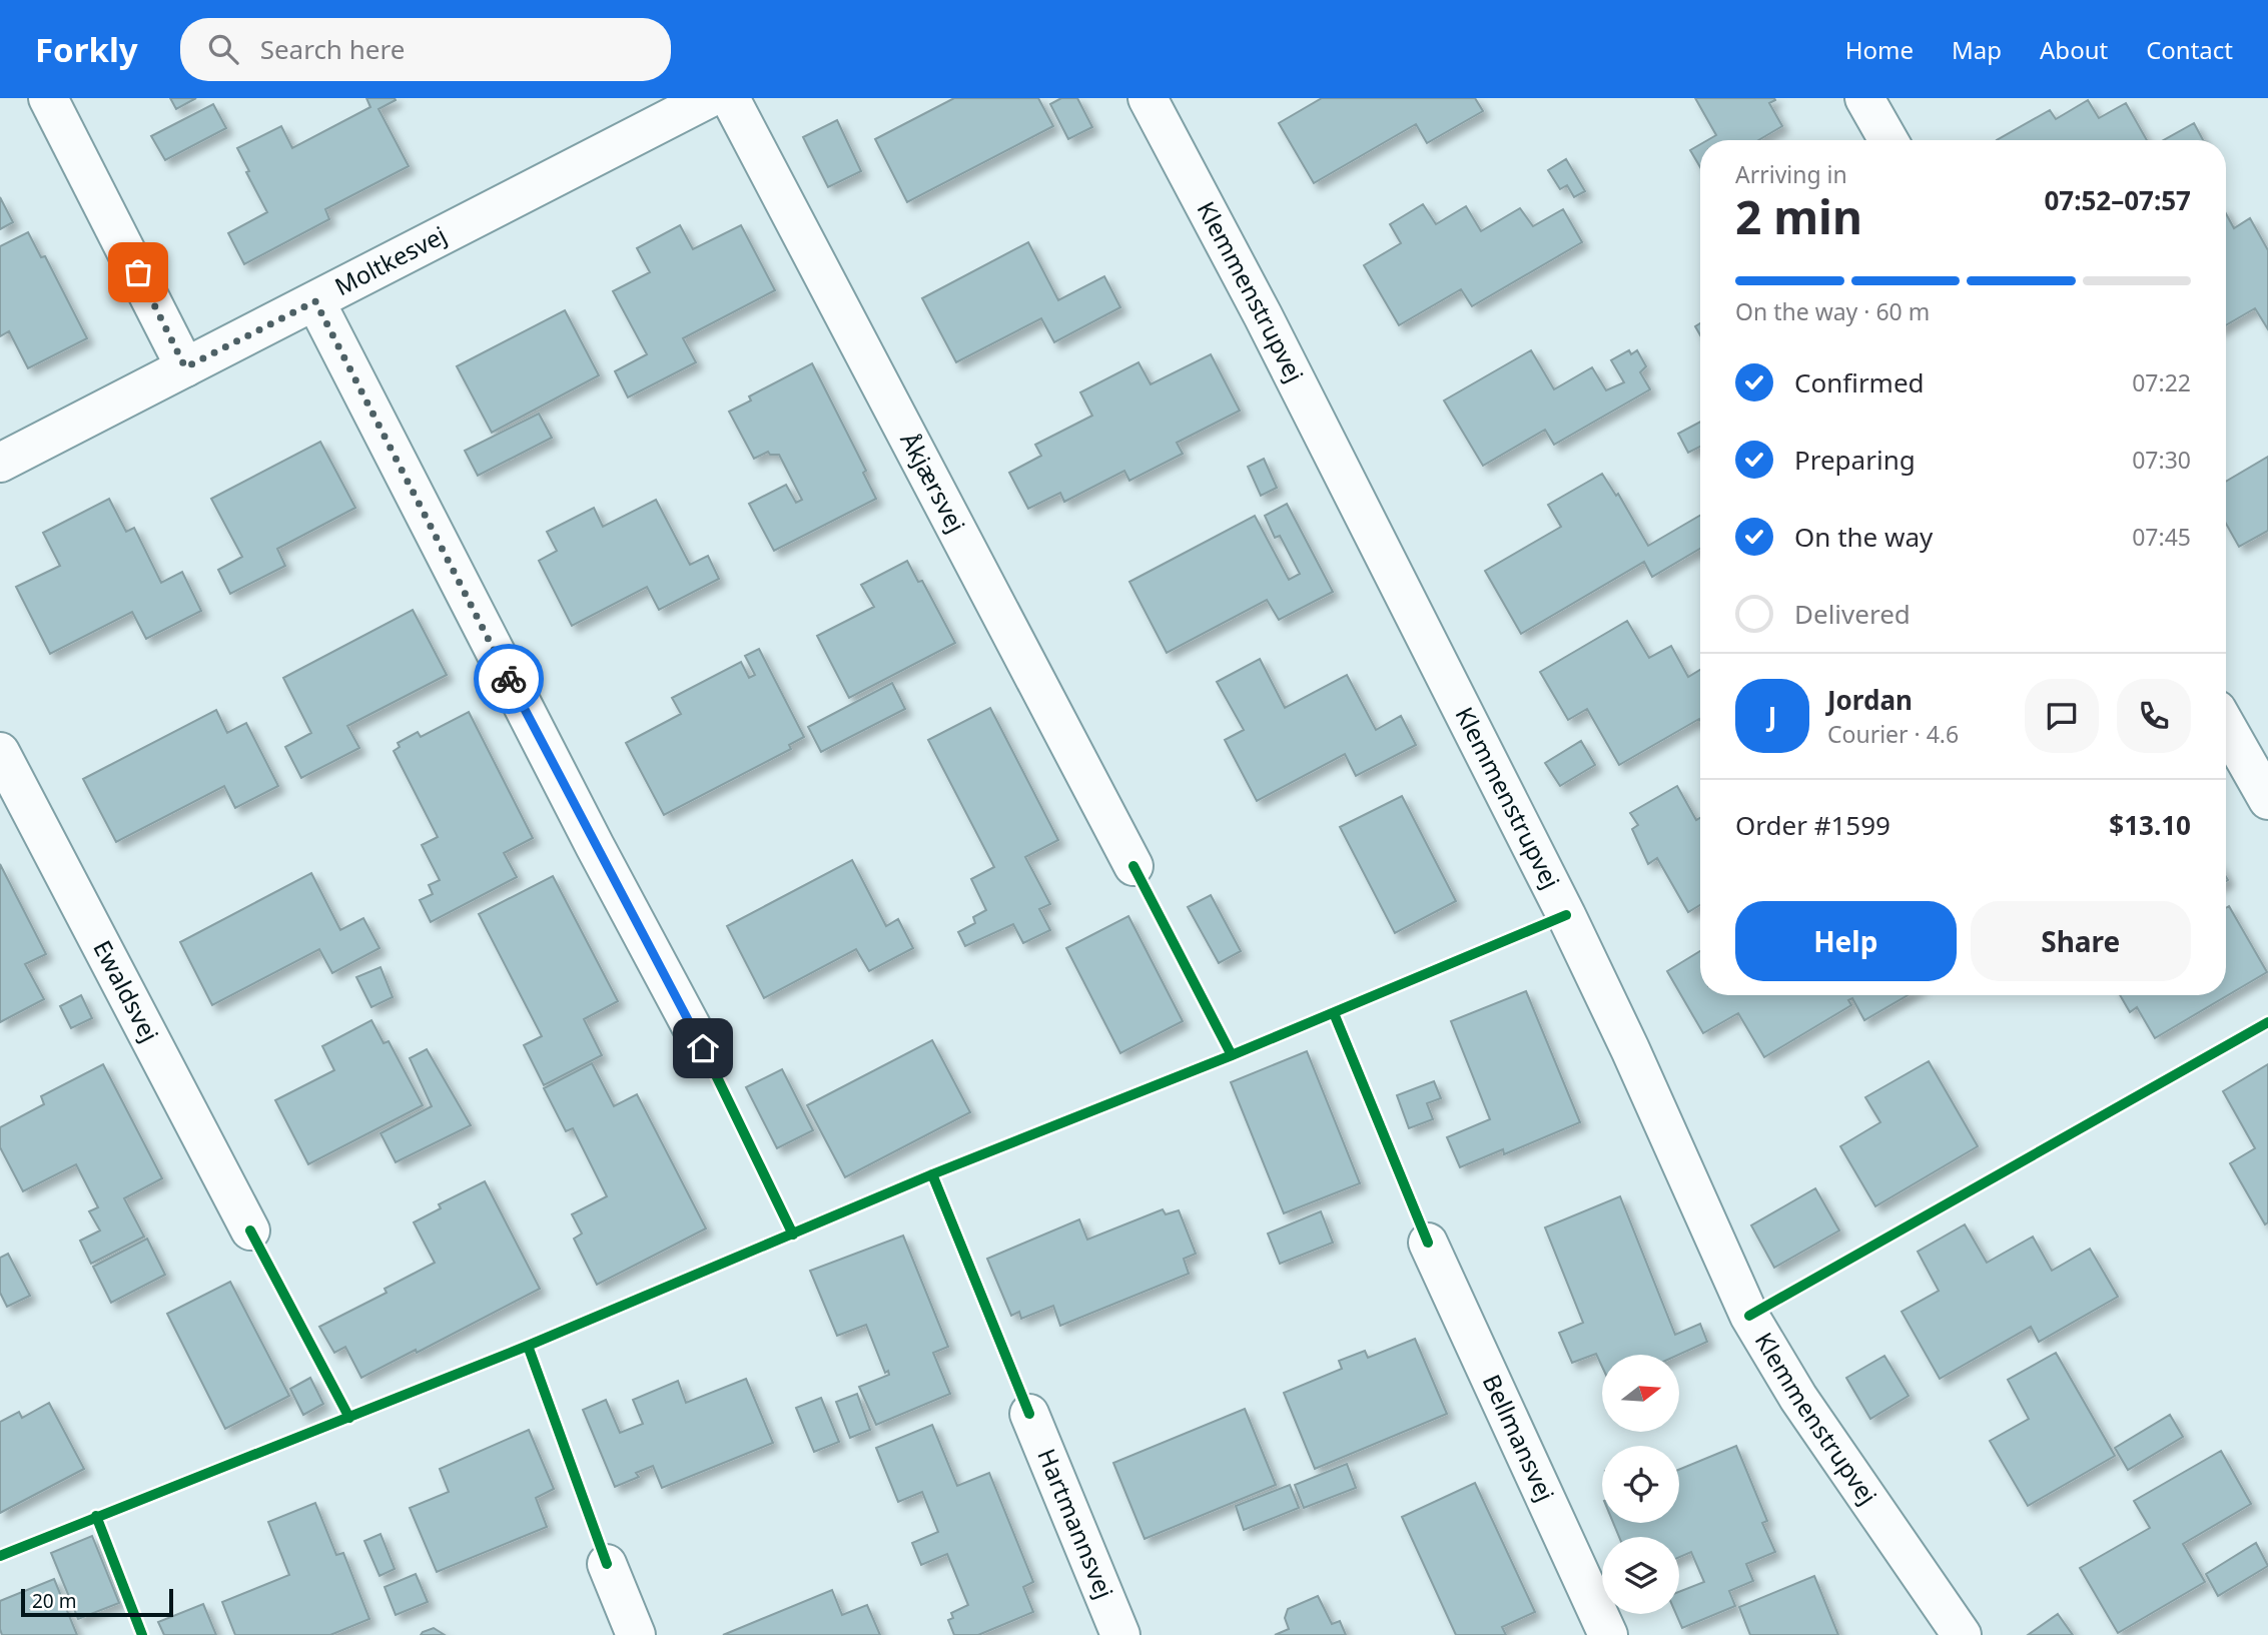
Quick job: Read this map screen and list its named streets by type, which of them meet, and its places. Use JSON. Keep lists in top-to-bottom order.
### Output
{
  "streets": {
    "street": [
      "Moltkesvej",
      "Klemmenstrupvej",
      "Åkjærsvej",
      "Ewaldsvej",
      "Bellmansvej",
      "Hartmannsvej"
    ]
  },
  "scale_bar": "20 m",
  "north": "right",
  "page": {
    "header": "Forkly",
    "search": "Search here",
    "nav": [
      "Home",
      "Map",
      "About",
      "Contact"
    ],
    "heading": ["2 min", "Arriving in", "07:52–07:57"],
    "panel": [
      "Jordan",
      "Courier · 4.6",
      "Order #1599",
      "$13.10"
    ],
    "bar": "On the way · 60 m",
    "list": [
      ["Confirmed", "07:22"],
      ["Preparing", "07:30"],
      ["On the way", "07:45"],
      "Delivered"
    ],
    "round": "J",
    "buttons": ["Help", "Share"],
    "scale": "20 m"
  }
}
